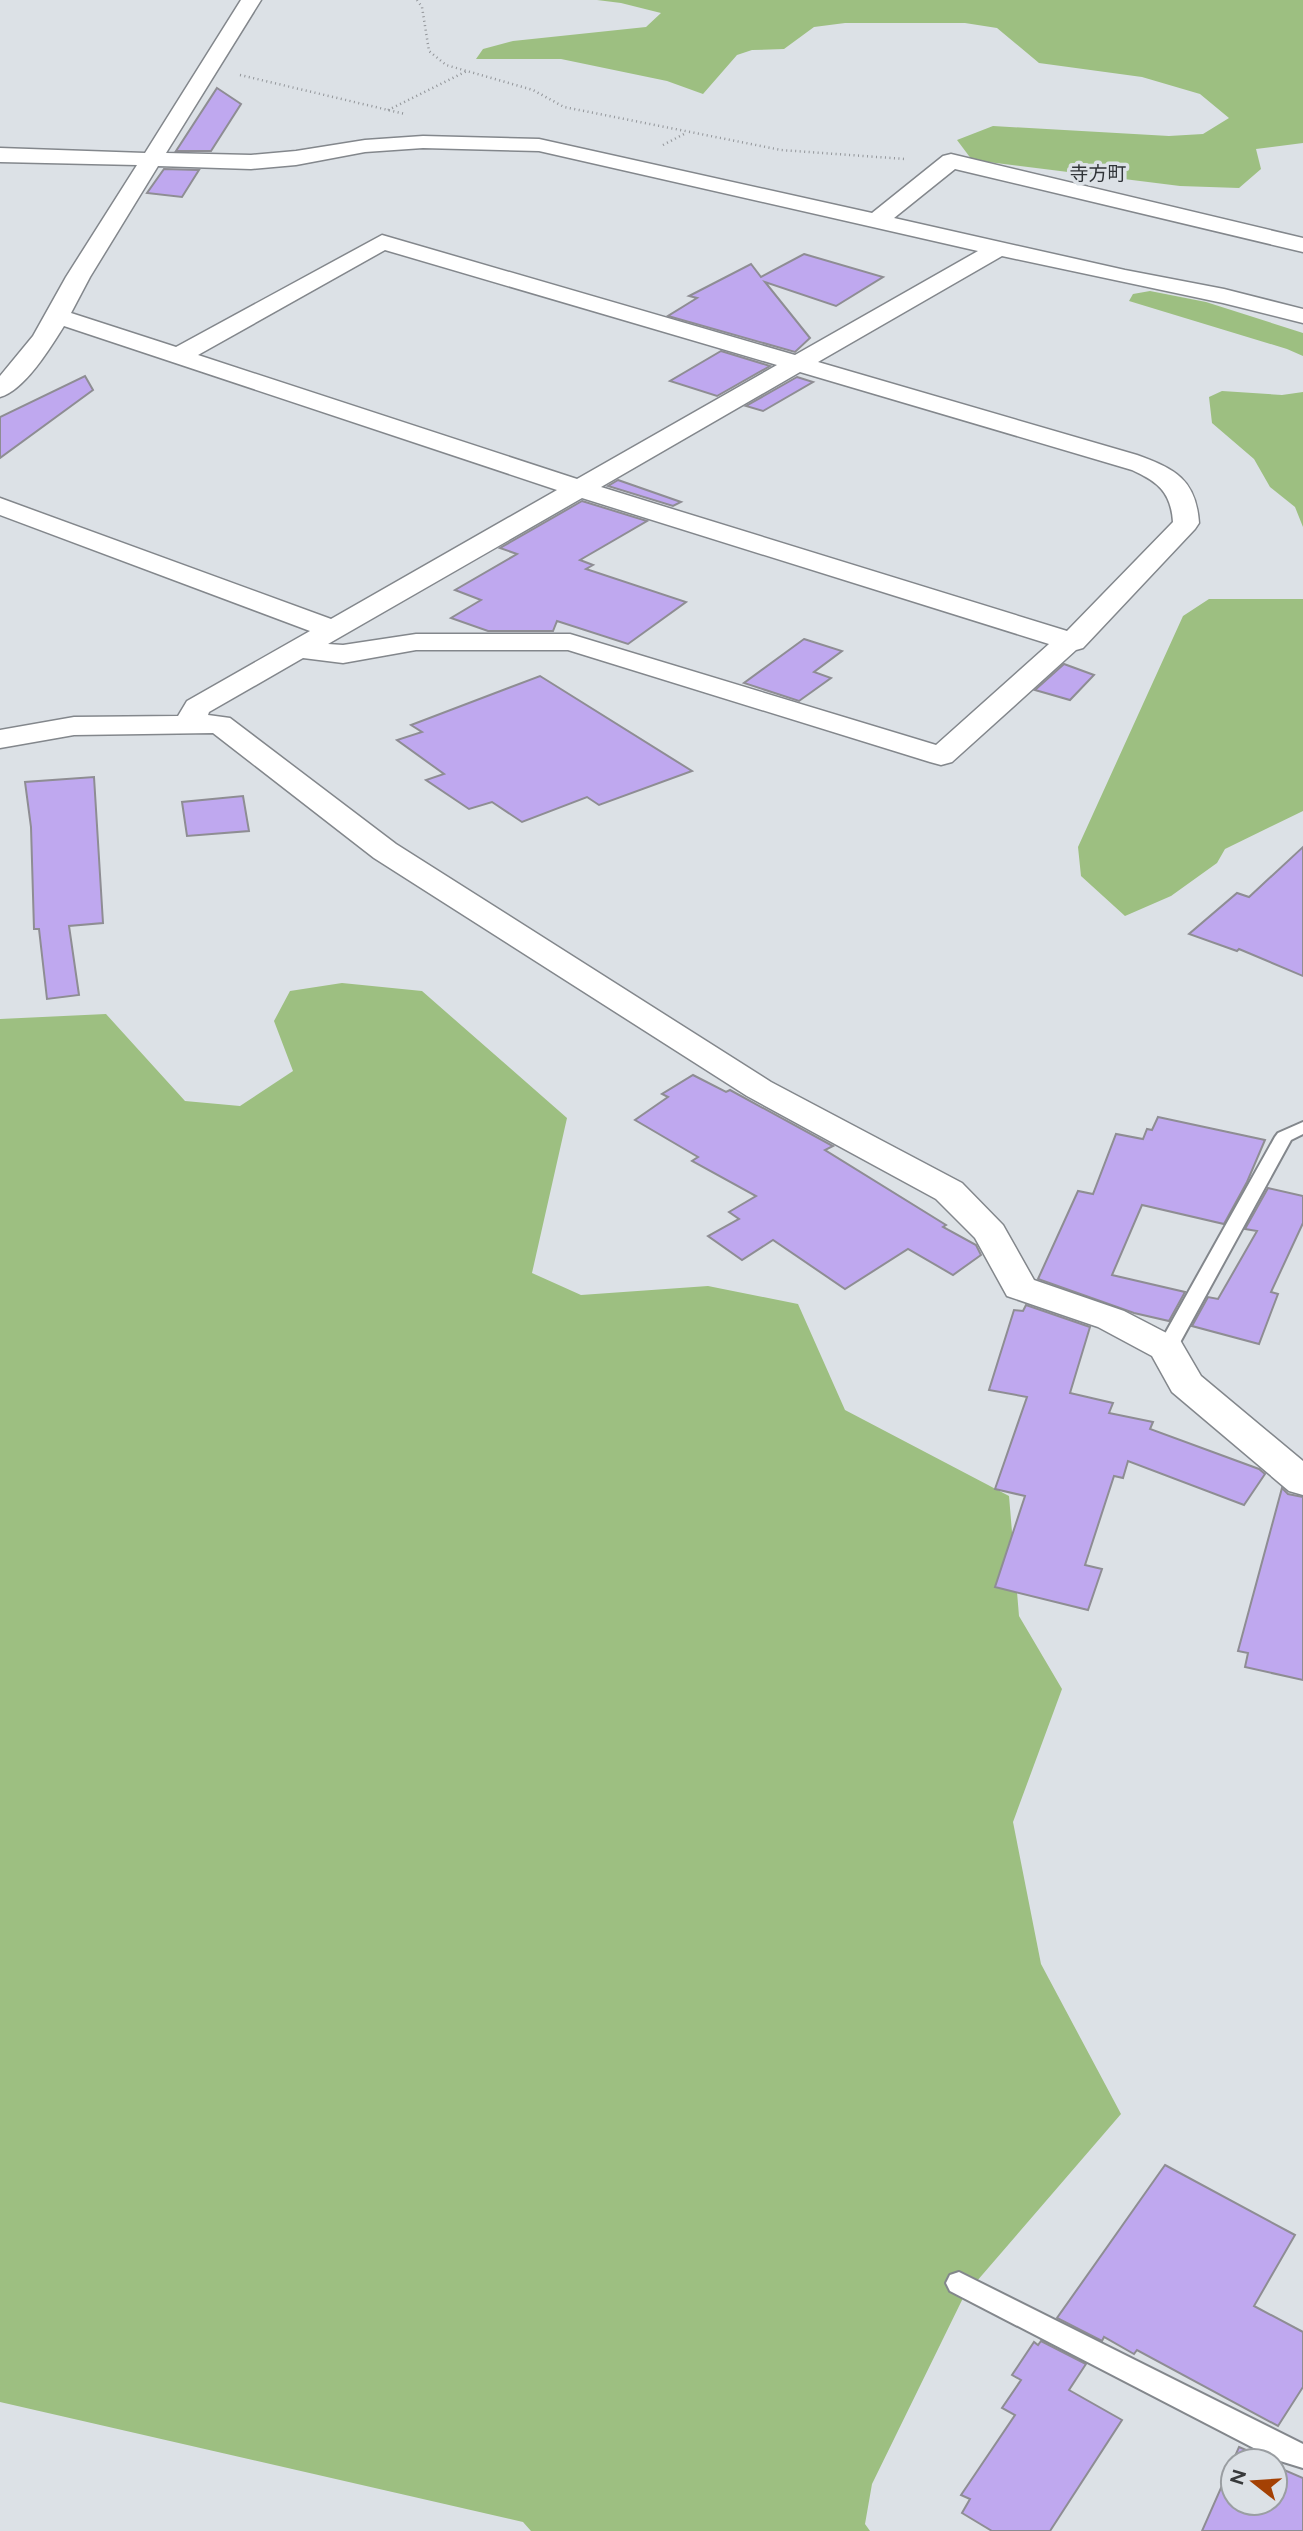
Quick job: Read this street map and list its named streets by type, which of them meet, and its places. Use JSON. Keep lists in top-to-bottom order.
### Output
{
  "districts": ["寺方町"],
  "north": "left"
}
